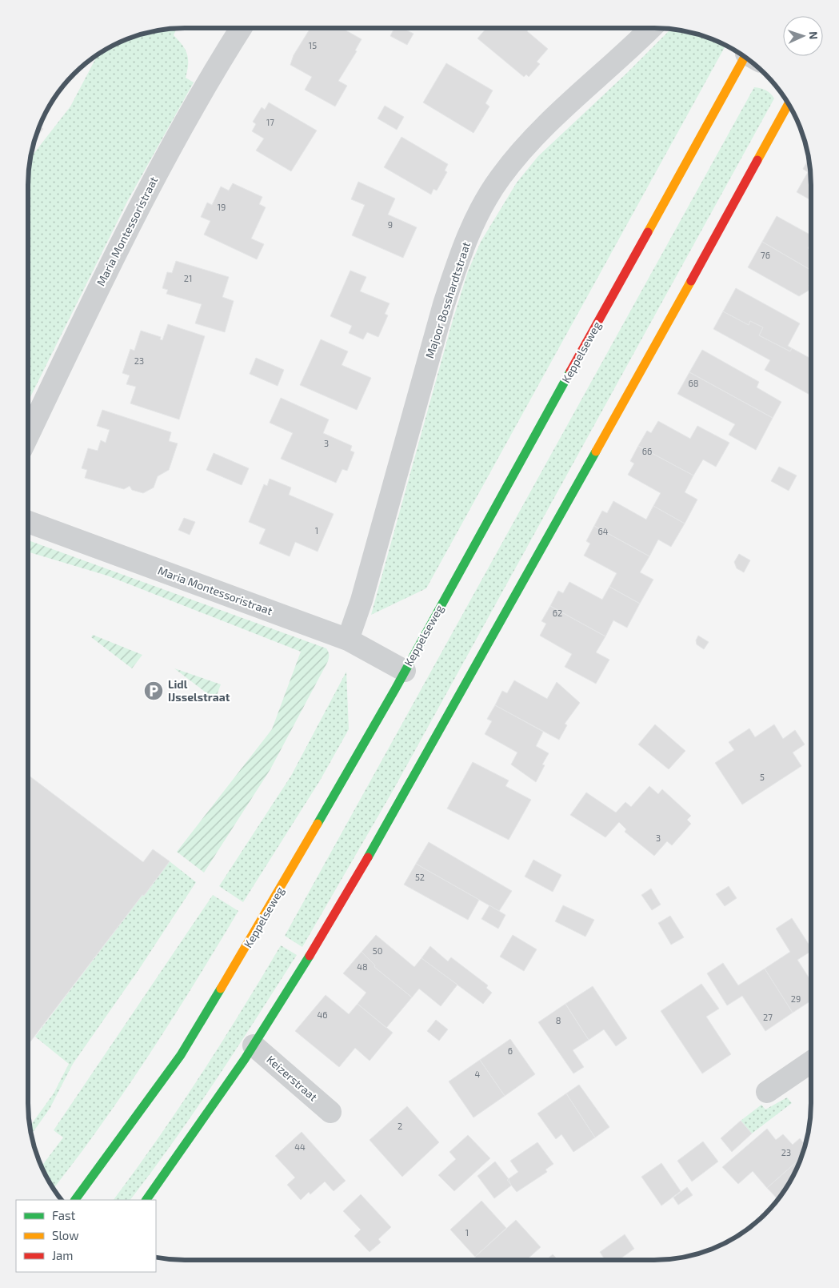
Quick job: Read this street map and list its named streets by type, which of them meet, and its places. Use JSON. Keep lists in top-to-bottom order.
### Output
{
  "streets": {
    "main road": ["Keppelseweg"],
    "street": ["Maria Montessoristraat", "Majoor Bosshardtstraat", "Keizerstraat"]
  },
  "crossings": [
    ["Maria Montessoristraat", "Majoor Bosshardtstraat"],
    ["Maria Montessoristraat", "Keppelseweg"]
  ],
  "places": {
    "parking": ["Lidl IJsselstraat"]
  },
  "house_numbers": [
    "15",
    "17",
    "19",
    "9",
    "76",
    "21",
    "23",
    "68",
    "3",
    "66",
    "1",
    "64",
    "62",
    "5",
    "3",
    "52",
    "50",
    "48",
    "29",
    "46",
    "27",
    "8",
    "6",
    "4",
    "2",
    "44",
    "23",
    "1"
  ],
  "legend": ["Fast", "Slow", "Jam"],
  "north": "right"
}
